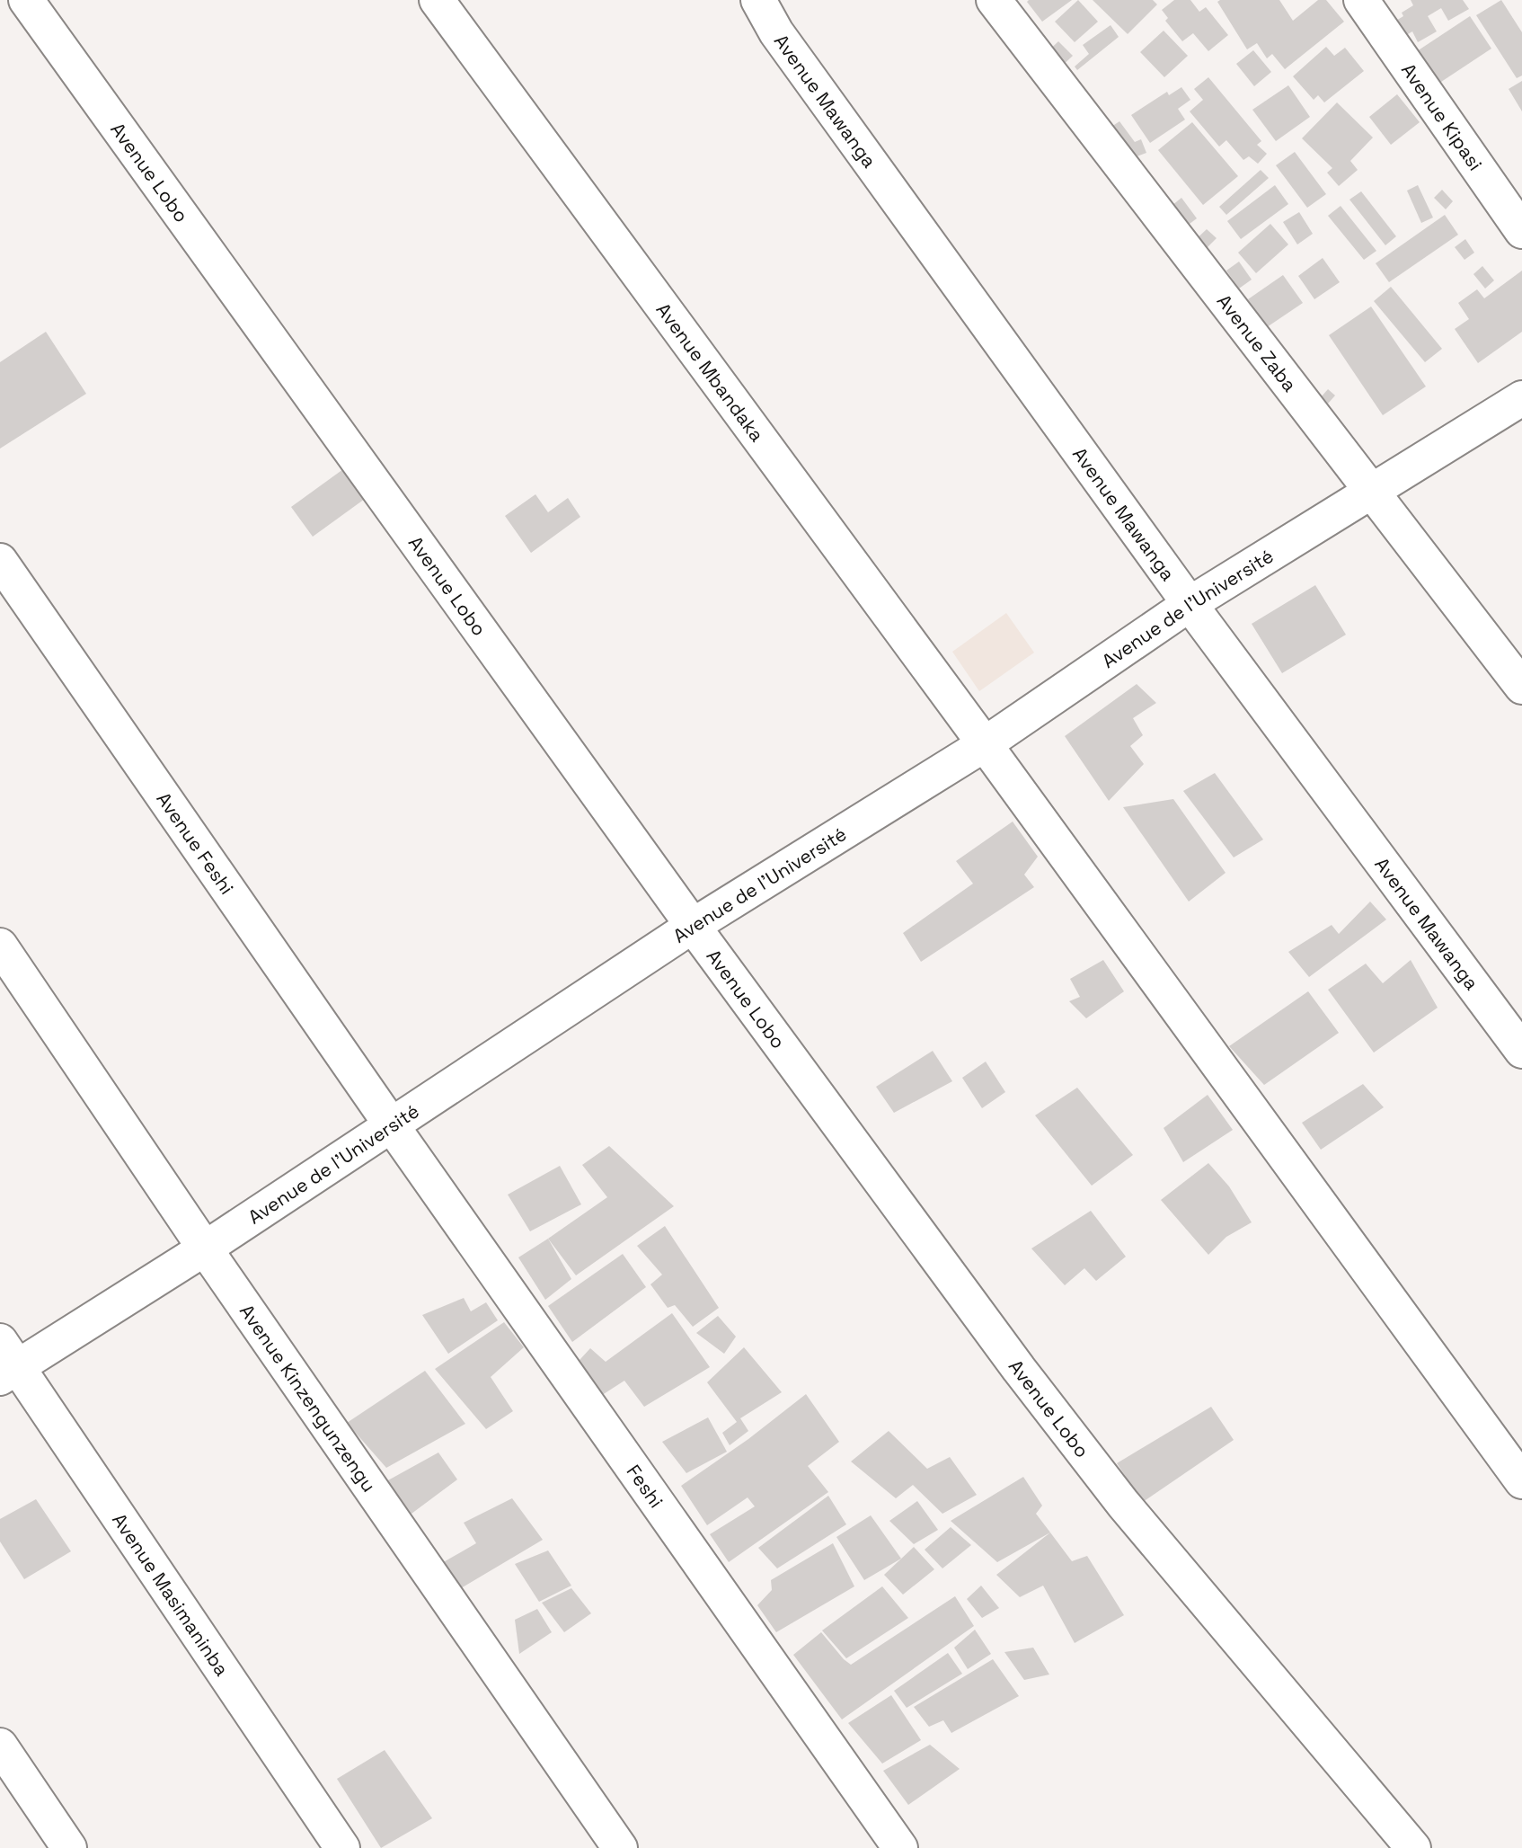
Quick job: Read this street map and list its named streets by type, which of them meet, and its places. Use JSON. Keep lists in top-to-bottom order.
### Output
{
  "streets": {
    "street": [
      "Avenue Mawanga",
      "Avenue Kipasi",
      "Avenue Lobo",
      "Avenue Zaba",
      "Avenue Mbandaka",
      "Avenue de l’Université",
      "Avenue Feshi",
      "Avenue Kinzengunzengu",
      "Feshi",
      "Avenue Masimaninba"
    ]
  },
  "crossings": [
    ["Avenue Mawanga", "Avenue de l’Université"],
    ["Avenue Lobo", "Avenue de l’Université"],
    ["Avenue Zaba", "Avenue de l’Université"],
    ["Avenue Mbandaka", "Avenue de l’Université"],
    ["Avenue de l’Université", "Avenue Feshi"],
    ["Avenue de l’Université", "Avenue Kinzengunzengu"],
    ["Avenue de l’Université", "Feshi"],
    ["Avenue de l’Université", "Avenue Masimaninba"],
    ["Avenue Feshi", "Feshi"]
  ]
}
